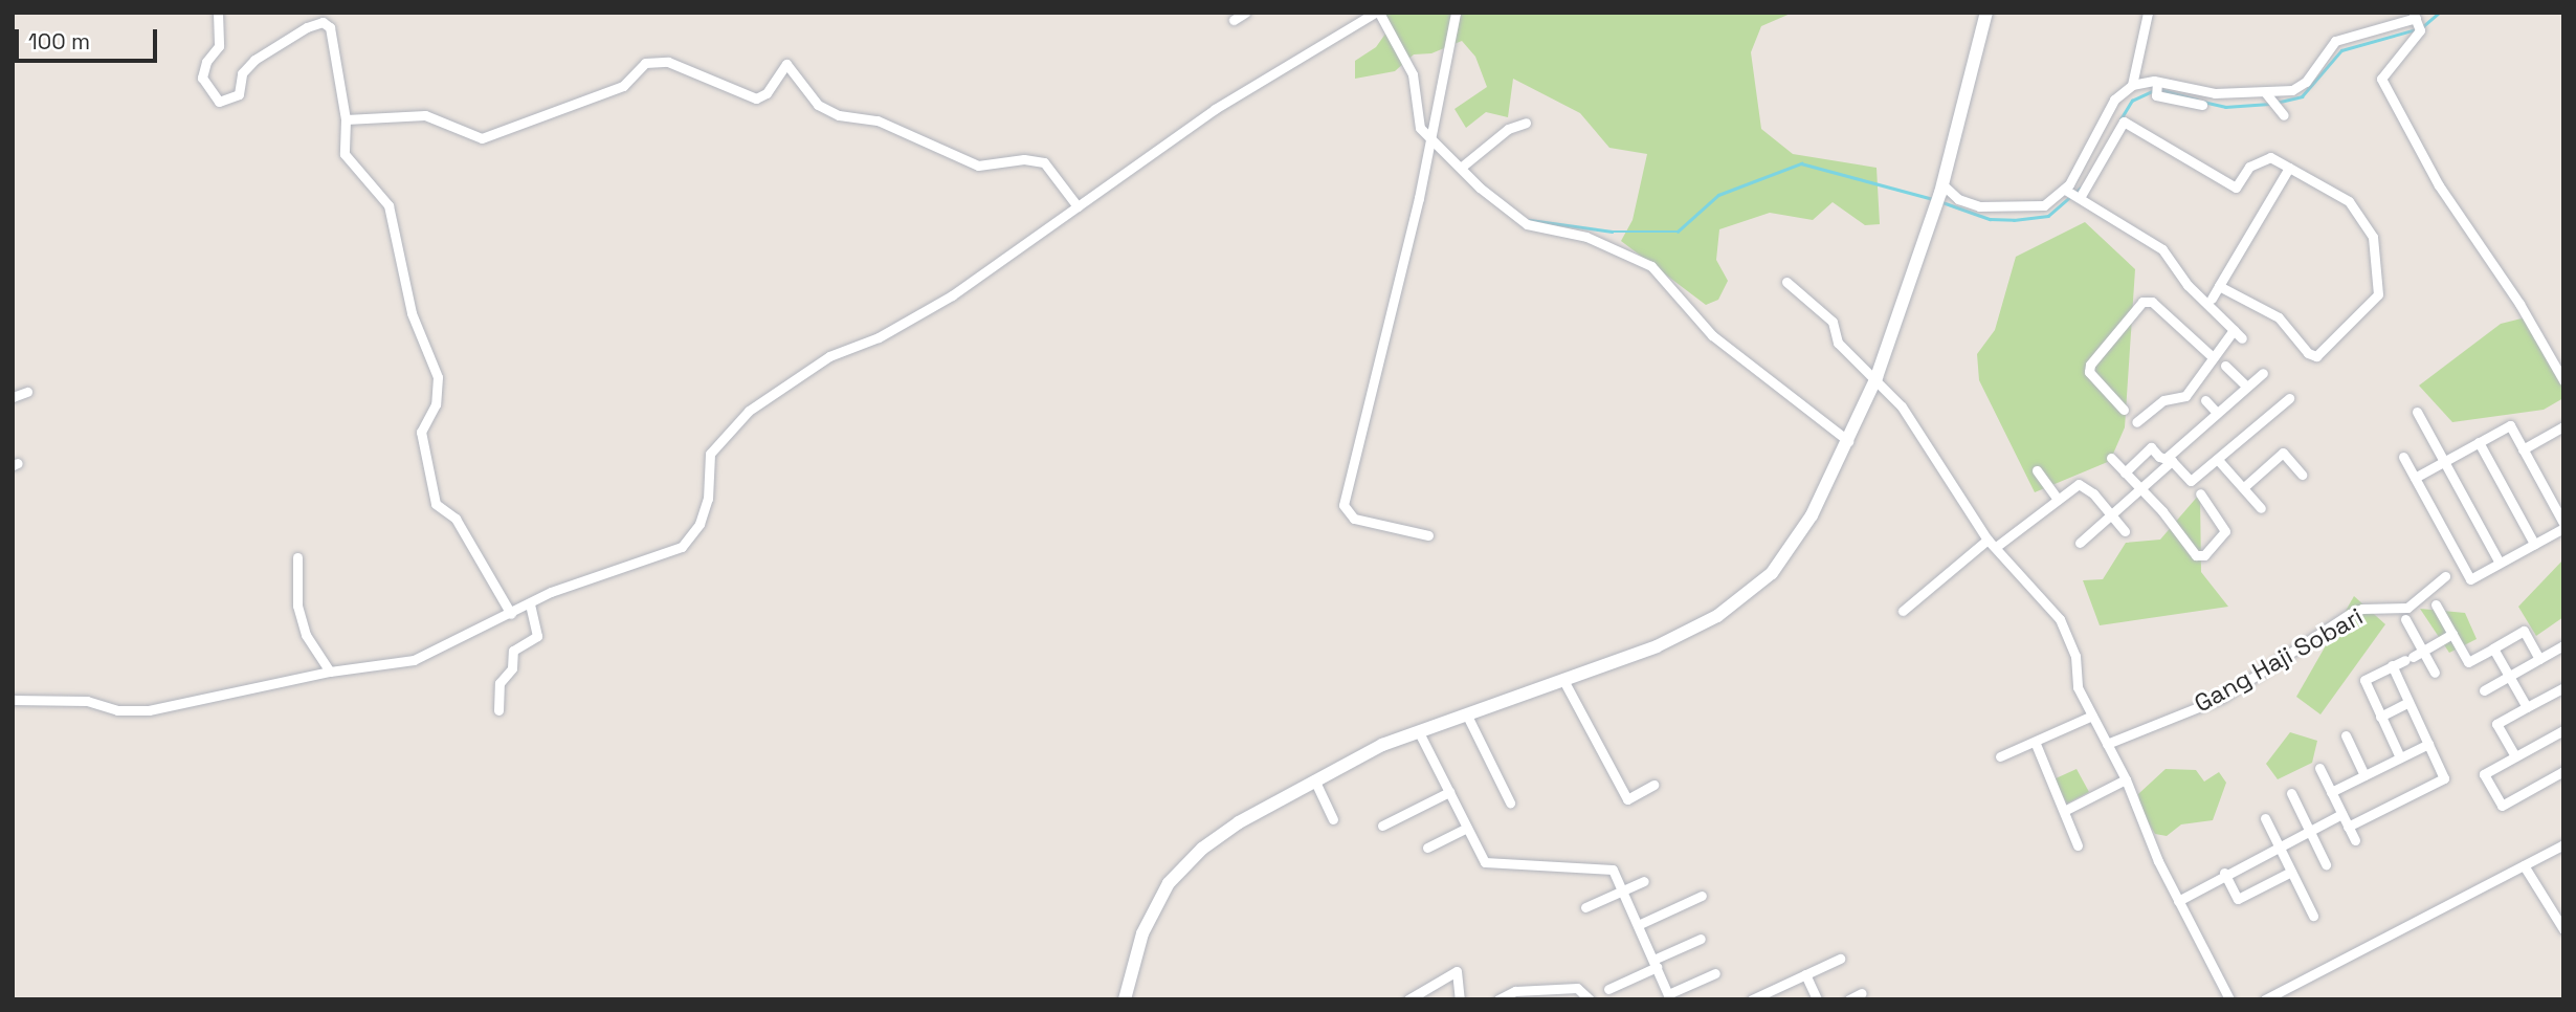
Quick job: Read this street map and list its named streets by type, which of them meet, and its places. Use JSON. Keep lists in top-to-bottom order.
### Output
{
  "streets": {
    "street": ["Gang Haji Sobari"]
  },
  "scale_bar": "100 m"
}
